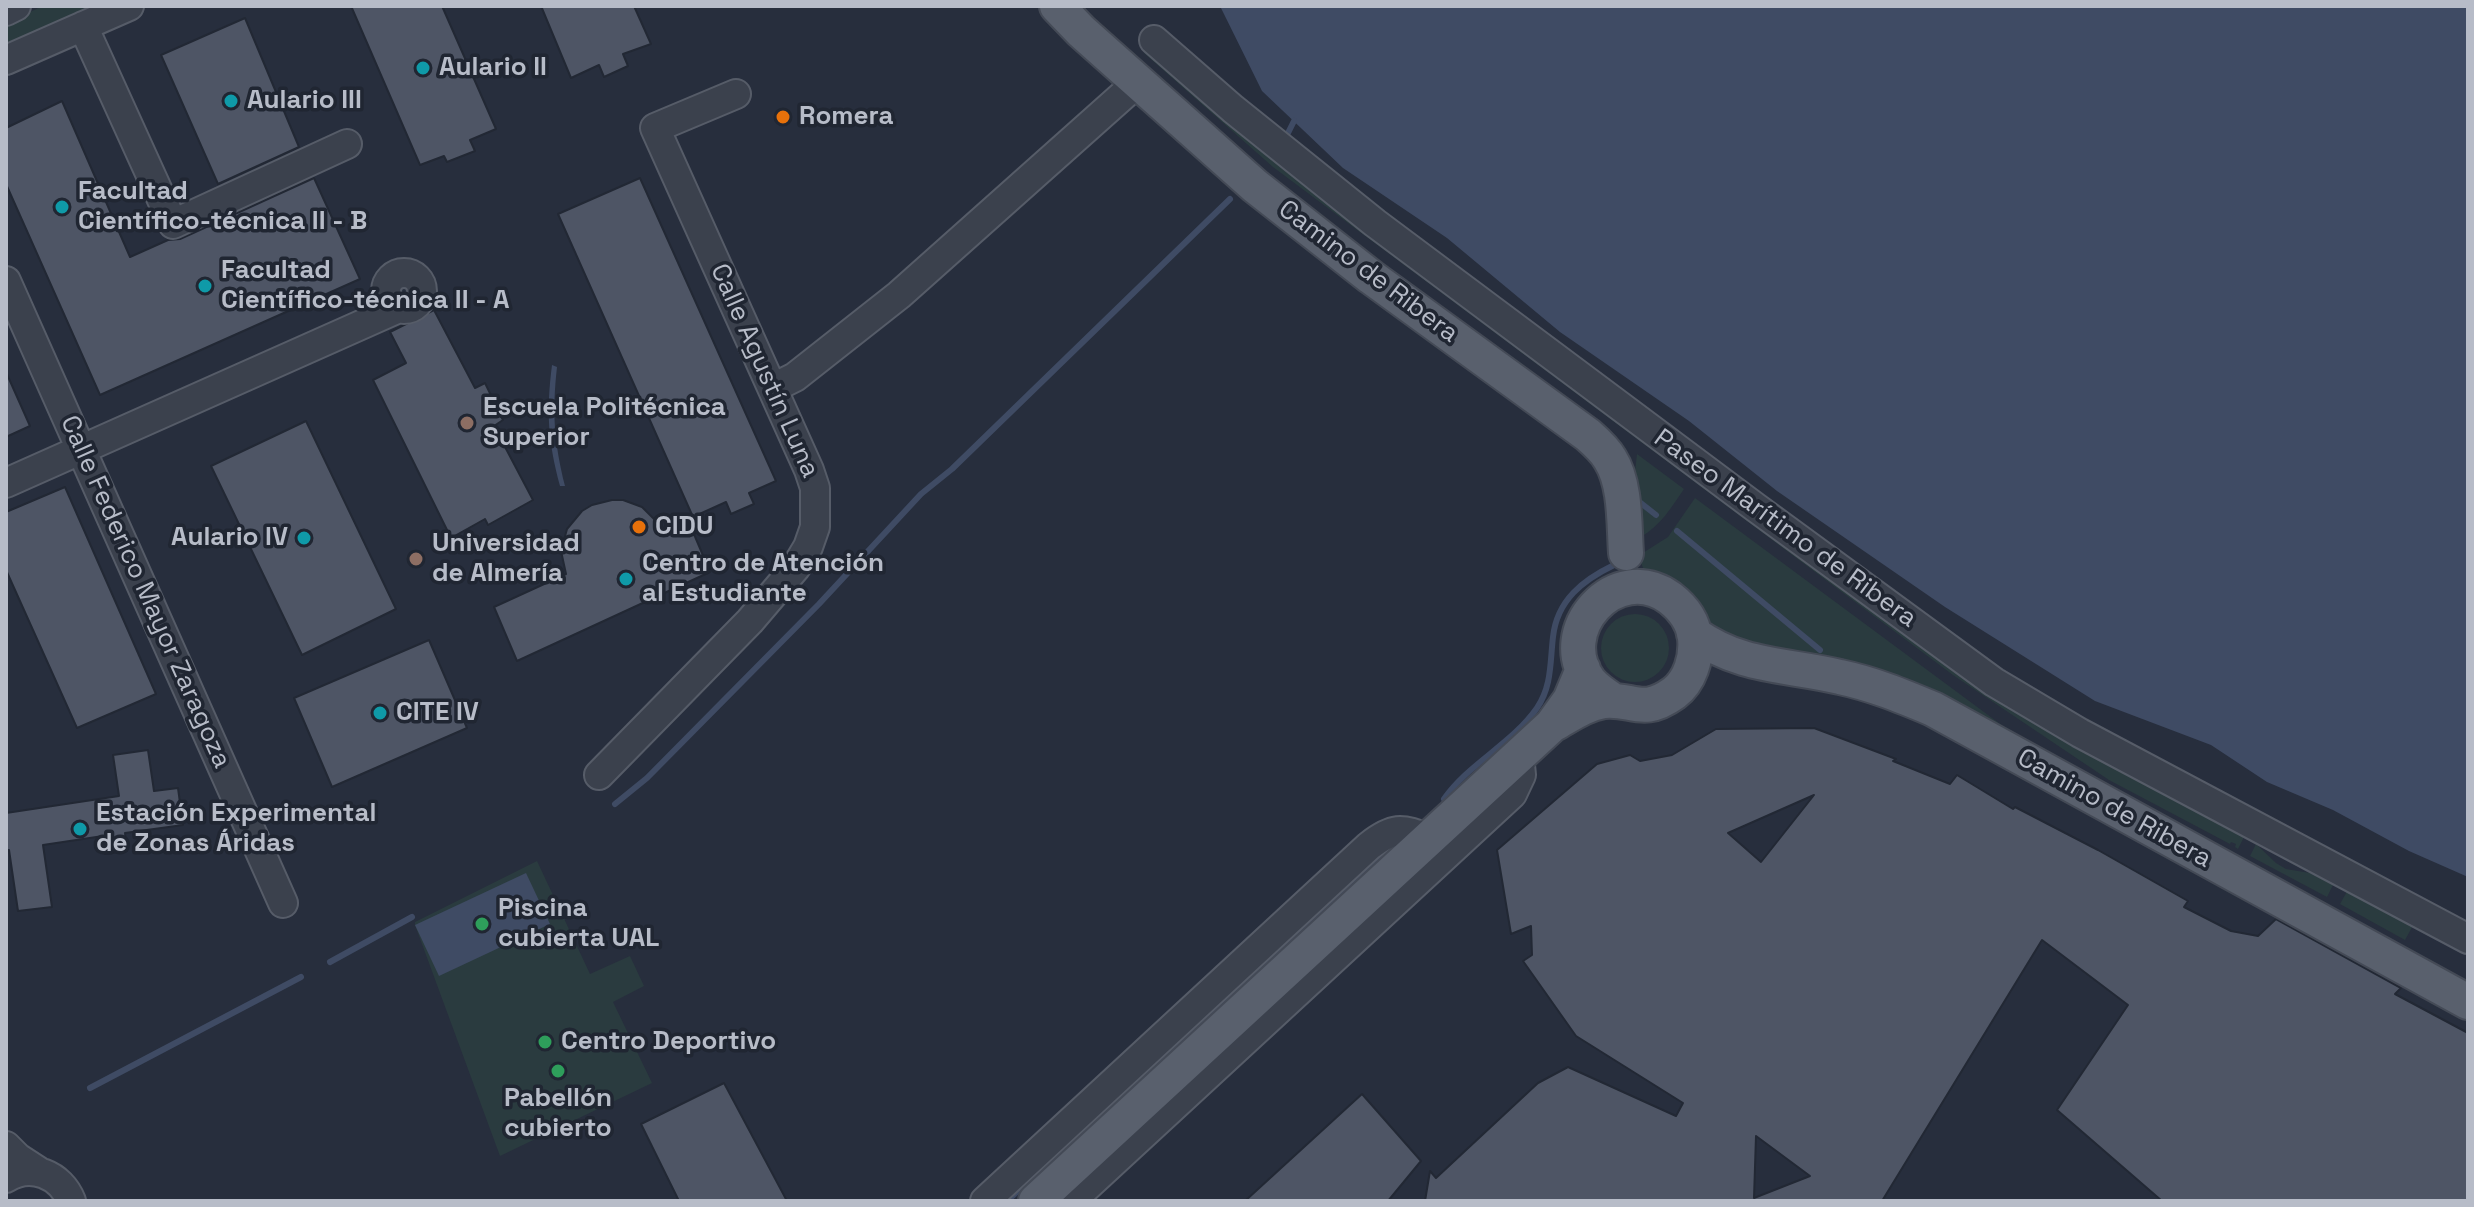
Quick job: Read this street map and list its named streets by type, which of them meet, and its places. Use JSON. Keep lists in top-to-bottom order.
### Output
{
  "streets": {
    "main road": ["Camino de Ribera"],
    "street": ["Calle Agustín Luna", "Paseo Marítimo de Ribera", "Calle Federico Mayor Zaragoza"]
  },
  "places": [
    "Aulario II",
    "Aulario III",
    "Romera",
    "Facultad Científico-técnica II - B",
    "Facultad Científico-técnica II - A",
    "Escuela Politécnica Superior",
    "CIDU",
    "Aulario IV",
    "Universidad de Almería",
    "Centro de Atención al Estudiante",
    "CITE IV",
    "Estación Experimental de Zonas Áridas",
    "Piscina cubierta UAL",
    "Centro Deportivo",
    "Pabellón cubierto"
  ]
}
